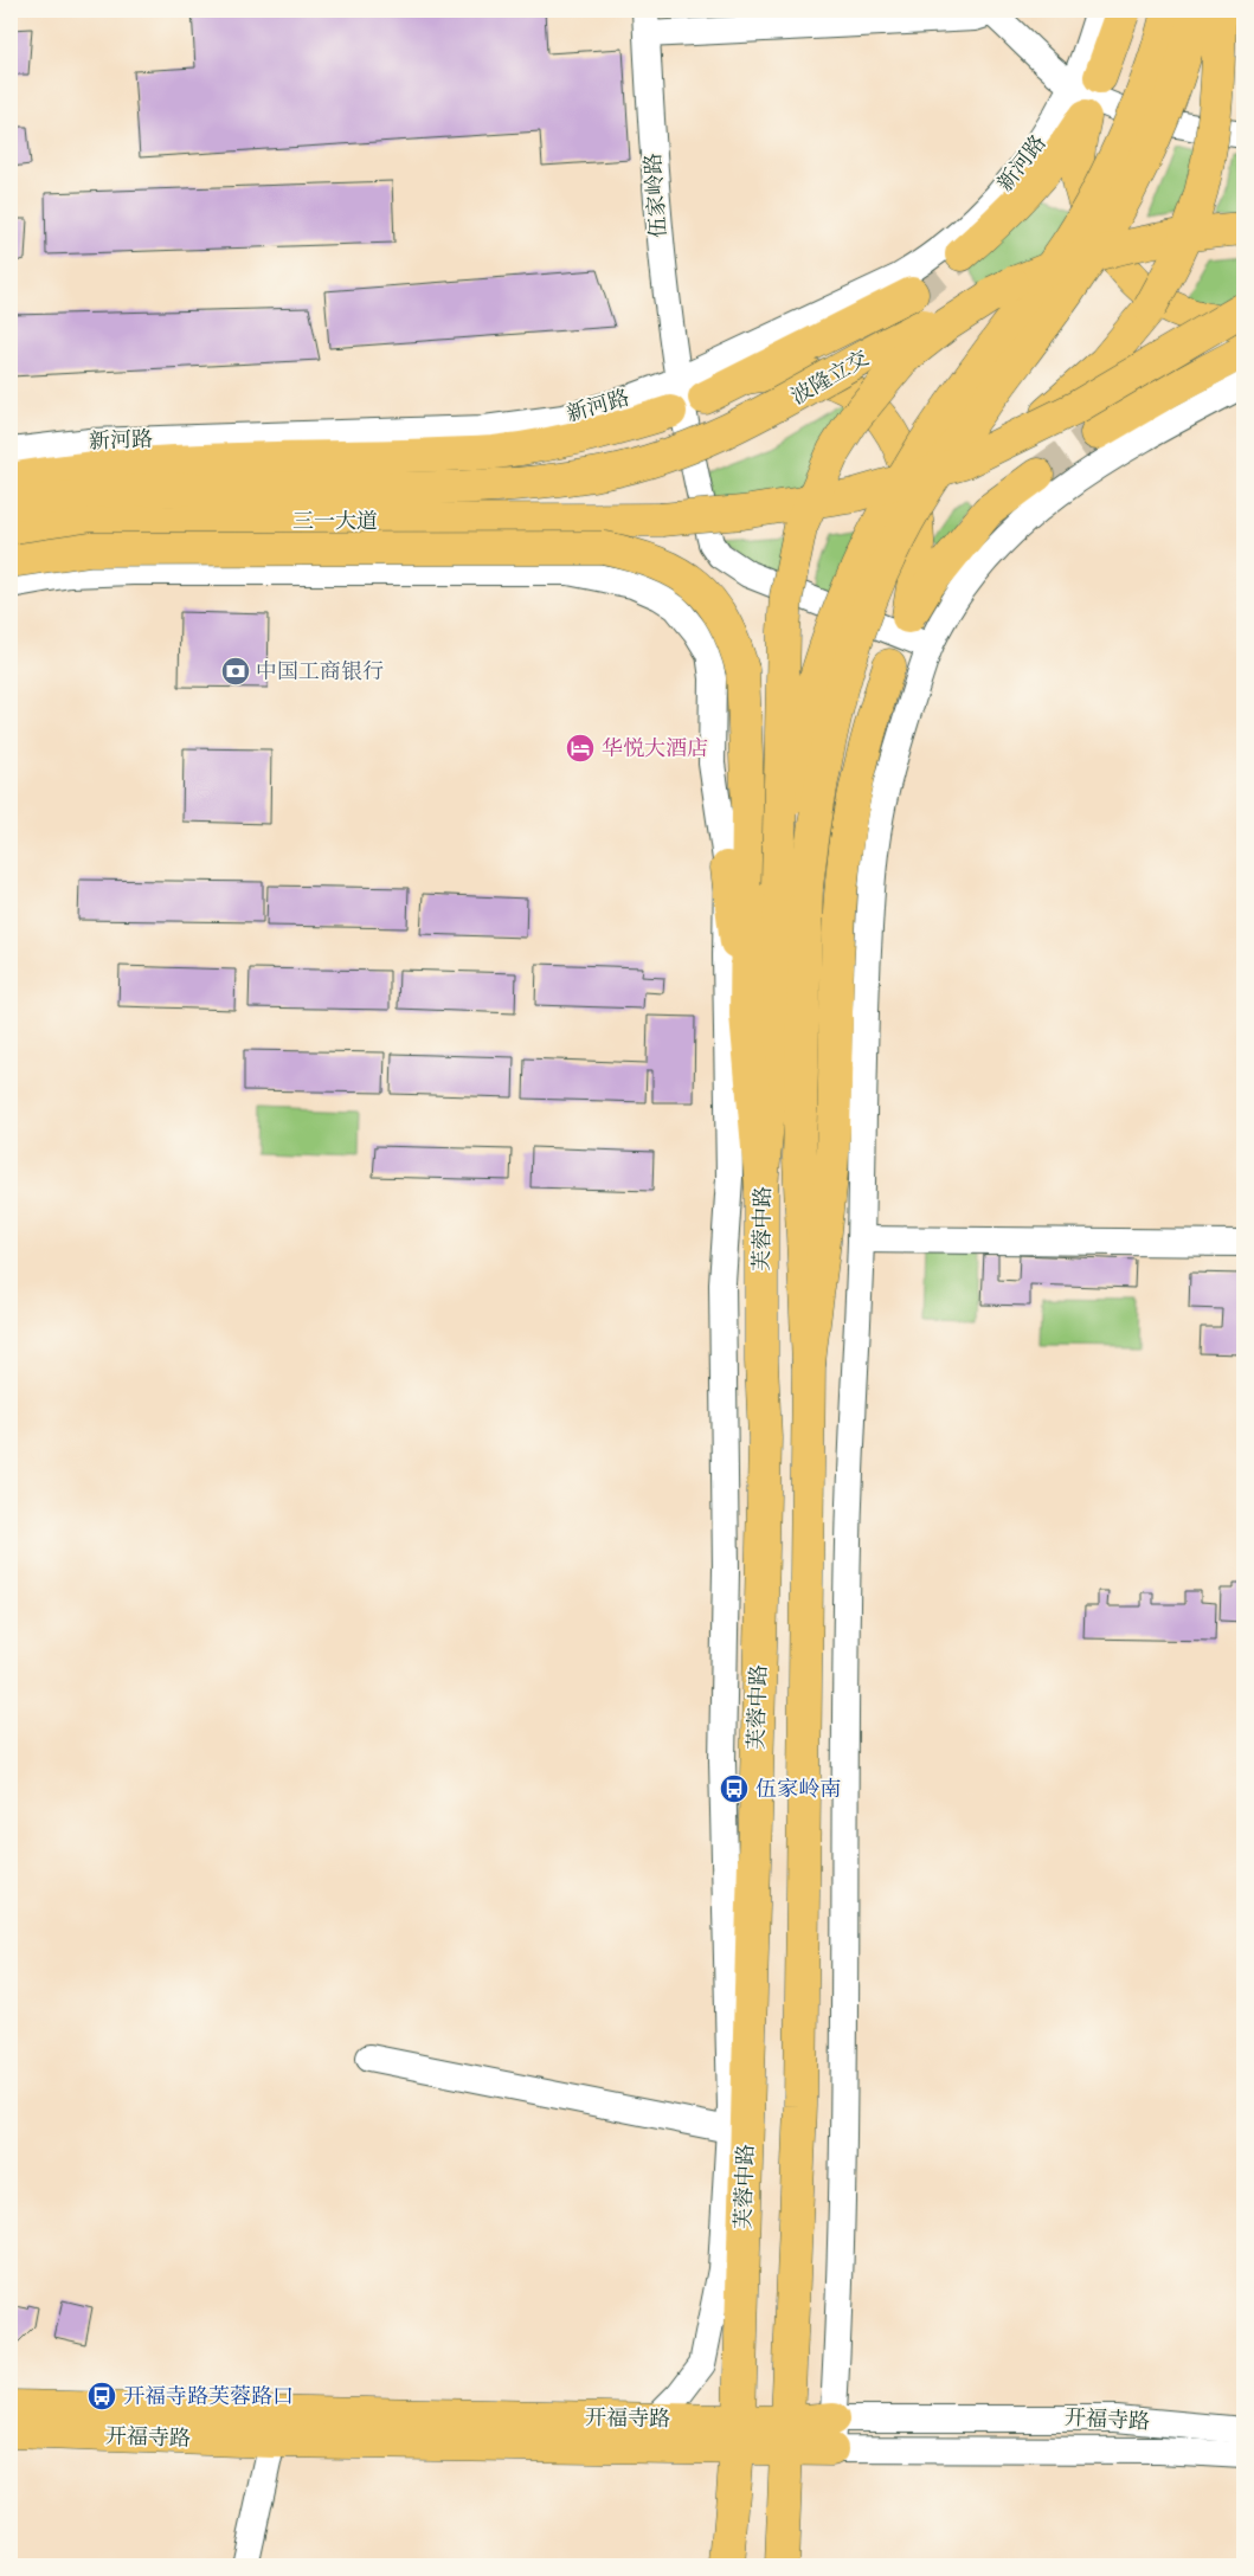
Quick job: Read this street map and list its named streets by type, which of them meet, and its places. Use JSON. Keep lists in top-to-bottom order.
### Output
{
  "streets": {
    "main road": [
      "波隆立交",
      "三一大道",
      "芙蓉中路",
      "开福寺路"
    ],
    "street": ["新河路", "伍家岭路"]
  },
  "crossings": [
    ["新河路", "伍家岭路"],
    ["波隆立交", "三一大道"],
    ["芙蓉中路", "开福寺路"]
  ],
  "places": {
    "bank": ["中国工商银行"],
    "hotel": ["华悦大酒店"],
    "bus stop": ["伍家岭南", "开福寺路芙蓉路口"]
  }
}
